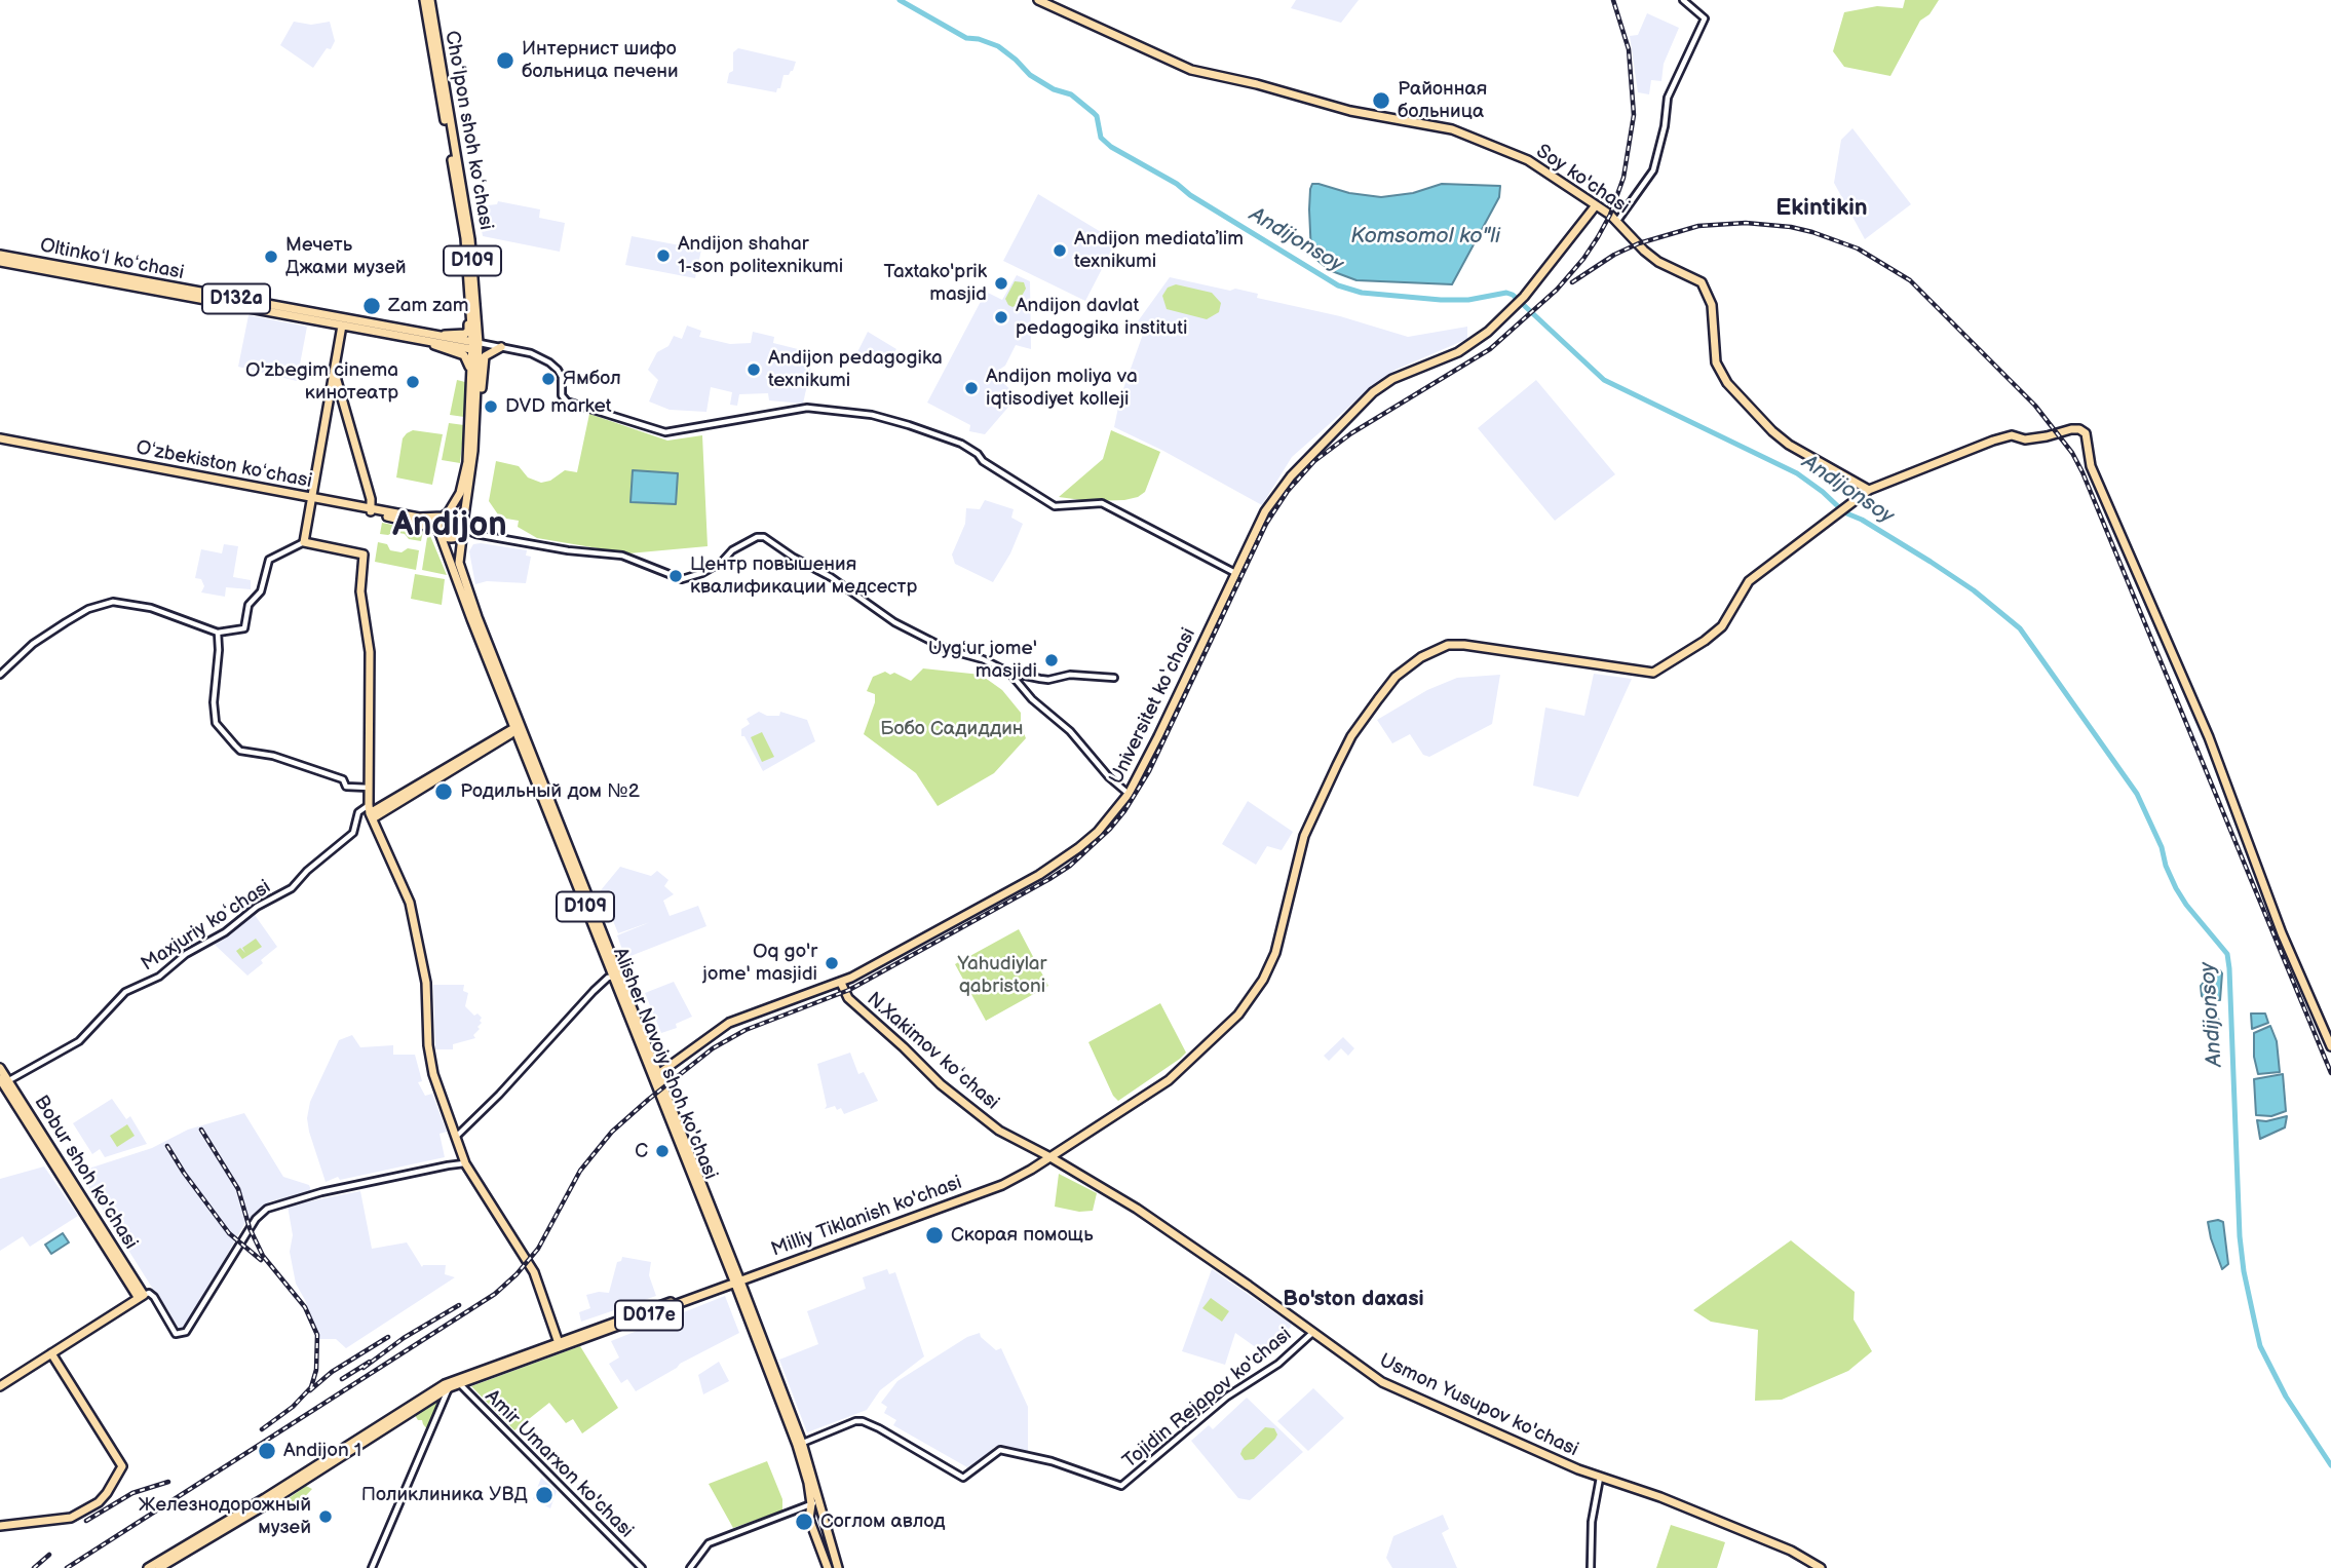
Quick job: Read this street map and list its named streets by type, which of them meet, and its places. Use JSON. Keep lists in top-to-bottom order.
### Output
{
  "streets": {
    "main road": [
      "Choʻlpon shoh koʻchasi",
      "Soy ko'chasi",
      "Oltinkoʻl koʻchasi",
      "D109",
      "D132a",
      "Oʻzbekiston koʻchasi",
      "Universitet kо‘chasi",
      "N.Xakimov koʻchasi",
      "Alisher Navoiy shoh ko'chasi",
      "Bobur shoh ko'chasi",
      "Milliy Tiklanish ko'chasi",
      "D017e",
      "Usmon Yusupov ko'chasi"
    ],
    "street": ["Maxjuriy koʻchasi", "Tojidin Rejapov ko'chasi", "Amir Umarxon ko'chasi"]
  },
  "crossings": [
    ["Choʻlpon shoh koʻchasi", "Oltinkoʻl koʻchasi"],
    ["Choʻlpon shoh koʻchasi", "D109"],
    ["Choʻlpon shoh koʻchasi", "Oʻzbekiston koʻchasi"],
    ["Choʻlpon shoh koʻchasi", "Alisher Navoiy shoh ko'chasi"],
    ["Soy ko'chasi", "Universitet kо‘chasi"],
    ["Soy ko'chasi", "Milliy Tiklanish ko'chasi"],
    ["D109", "Oʻzbekiston koʻchasi"],
    ["D109", "Alisher Navoiy shoh ko'chasi"],
    ["Oʻzbekiston koʻchasi", "Alisher Navoiy shoh ko'chasi"],
    ["Universitet kо‘chasi", "N.Xakimov koʻchasi"],
    ["Universitet kо‘chasi", "Alisher Navoiy shoh ko'chasi"],
    ["Maxjuriy koʻchasi", "Bobur shoh ko'chasi"],
    ["N.Xakimov koʻchasi", "Milliy Tiklanish ko'chasi"],
    ["N.Xakimov koʻchasi", "Usmon Yusupov ko'chasi"],
    ["Alisher Navoiy shoh ko'chasi", "Milliy Tiklanish ko'chasi"],
    ["Alisher Navoiy shoh ko'chasi", "Tojidin Rejapov ko'chasi"],
    ["Milliy Tiklanish ko'chasi", "D017e"],
    ["Milliy Tiklanish ko'chasi", "Usmon Yusupov ko'chasi"],
    ["Milliy Tiklanish ko'chasi", "Amir Umarxon ko'chasi"],
    ["D017e", "Amir Umarxon ko'chasi"],
    ["Tojidin Rejapov ko'chasi", "Usmon Yusupov ko'chasi"]
  ],
  "districts": ["Ekintikin", "Andijon", "Bo'ston daxasi"],
  "water": ["Komsomol ko\"li", "Andijonsoy"],
  "parks": ["Бобо Садиддин", "Yahudiylar qabristoni"],
  "places": [
    "Интернист шифо больница печени",
    "Районная больница",
    "Andijon mediataʼlim texnikumi",
    "Andijon shahar 1-son politexnikumi",
    "Мечеть Джами музей",
    "Taxtako'prik masjid",
    "Zam zam",
    "Andijon davlat pedagogika instituti",
    "Andijon pedagogika texnikumi",
    "Ямбол",
    "O'zbegim cinema кинотеатр",
    "Andijon moliya va iqtisodiyet kolleji",
    "DVD market",
    "Центр повышения квалификации медсестр",
    "Uygʻur jome' masjidi",
    "Родильный дом №2",
    "Oq go'r jome' masjidi",
    "С",
    "Скорая помощь",
    "Andijon 1",
    "Поликлиника УВД",
    "Железнодорожный музей",
    "Соглом авлод"
  ]
}
